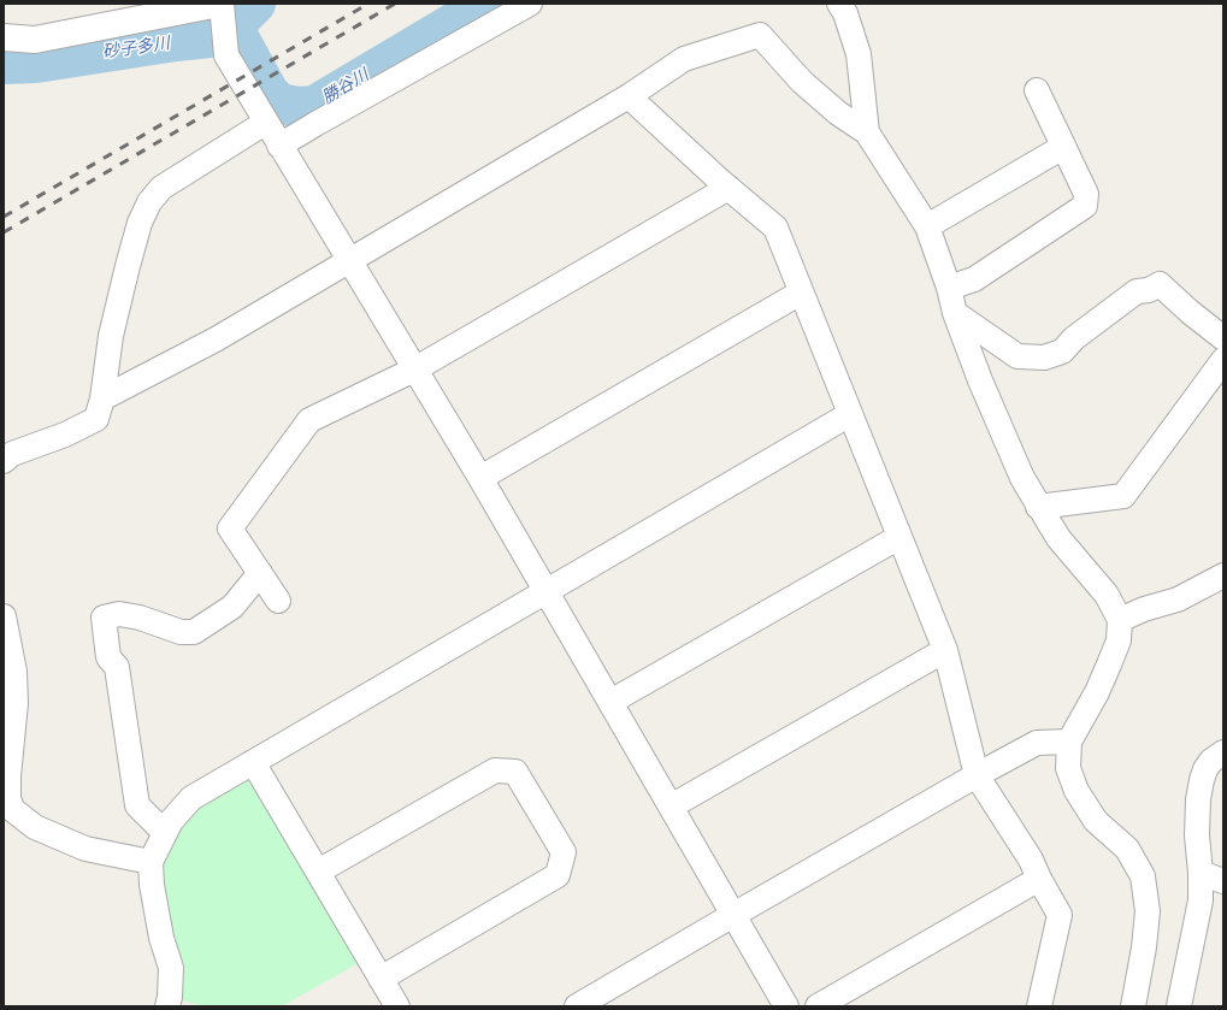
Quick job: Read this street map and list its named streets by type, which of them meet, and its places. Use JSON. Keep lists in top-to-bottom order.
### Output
{
  "water": ["砂子多川", "勝谷川"]
}
